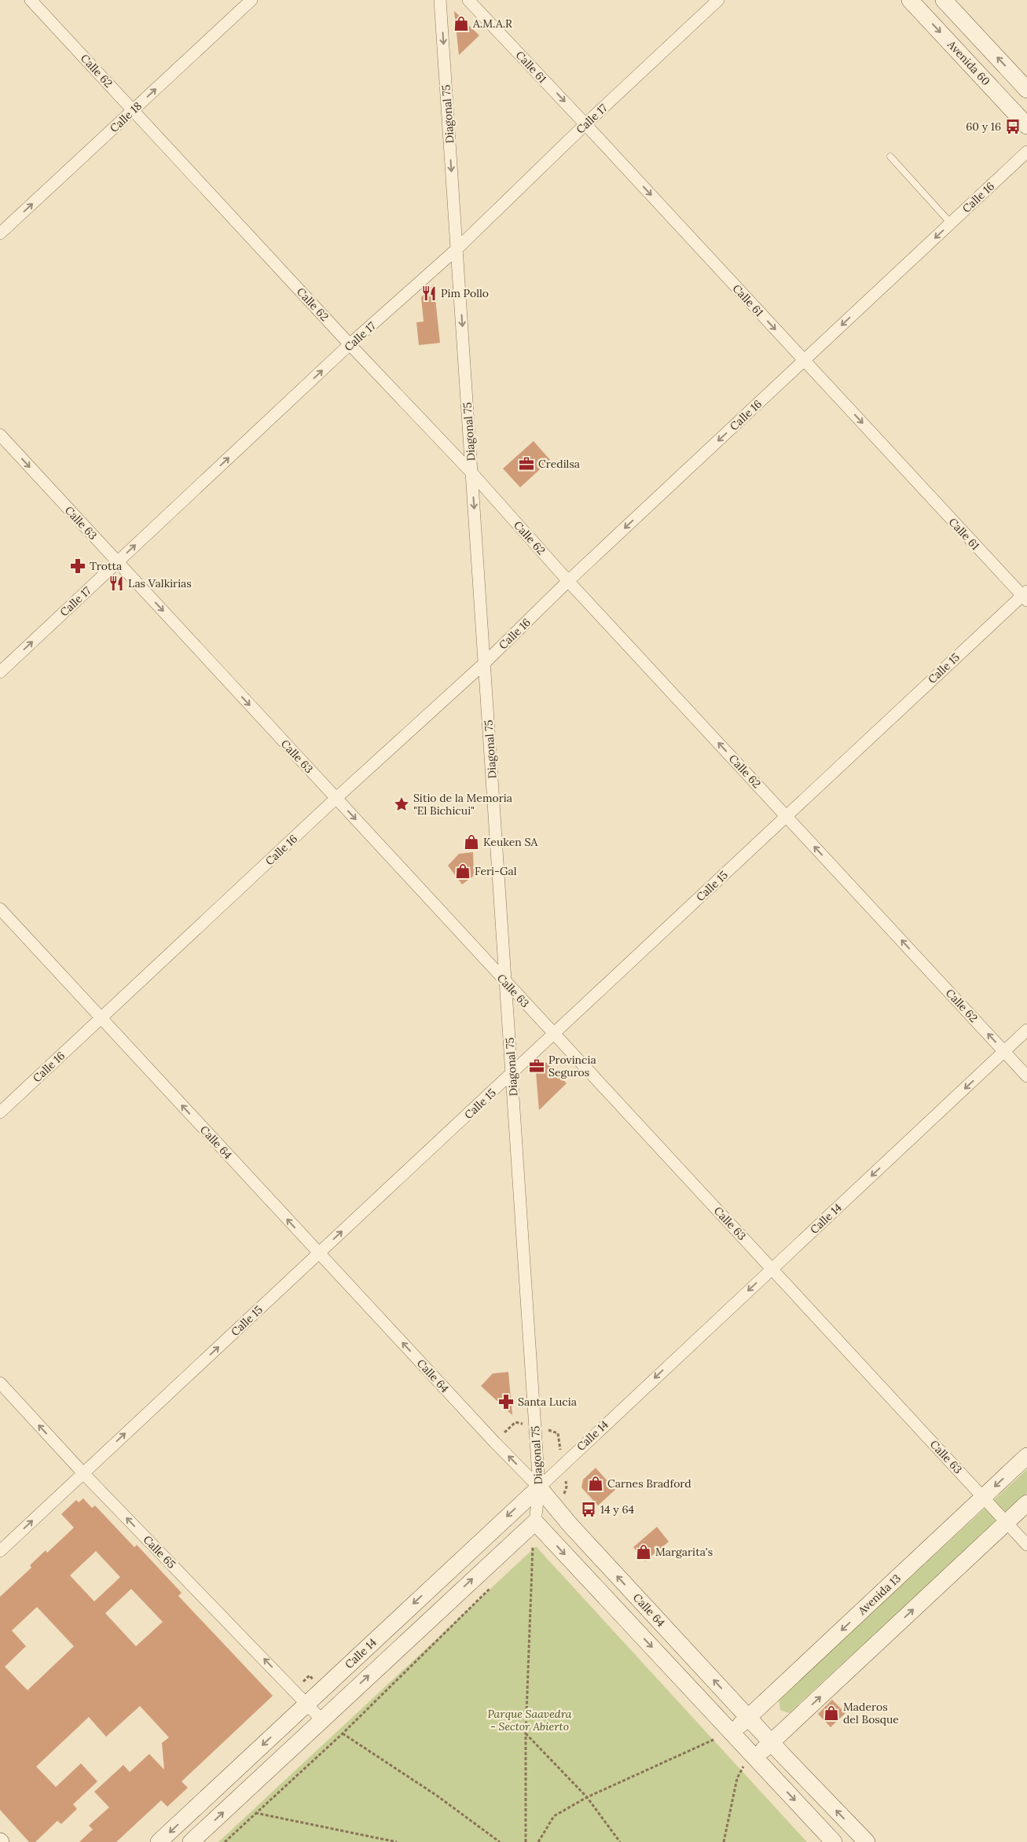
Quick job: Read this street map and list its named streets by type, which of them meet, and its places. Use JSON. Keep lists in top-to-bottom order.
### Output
{
  "streets": {
    "main road": [
      "Avenida 60",
      "Calle 64",
      "Calle 14",
      "Avenida 13"
    ],
    "street": [
      "Calle 61",
      "Calle 62",
      "Diagonal 75",
      "Calle 18",
      "Calle 17",
      "Calle 16",
      "Calle 63",
      "Calle 15",
      "Calle 65"
    ]
  },
  "crossings": [
    ["Calle 61", "Calle 17"],
    ["Calle 61", "Calle 16"],
    ["Calle 61", "Calle 15"],
    ["Calle 62", "Diagonal 75"],
    ["Calle 62", "Calle 18"],
    ["Calle 62", "Calle 17"],
    ["Calle 62", "Calle 16"],
    ["Calle 62", "Calle 15"],
    ["Calle 62", "Calle 14"],
    ["Diagonal 75", "Calle 17"],
    ["Diagonal 75", "Calle 16"],
    ["Diagonal 75", "Calle 63"],
    ["Diagonal 75", "Calle 15"],
    ["Diagonal 75", "Calle 64"],
    ["Diagonal 75", "Calle 14"],
    ["Calle 17", "Calle 63"],
    ["Calle 16", "Calle 63"],
    ["Calle 16", "Calle 64"],
    ["Calle 63", "Calle 15"],
    ["Calle 63", "Calle 14"],
    ["Calle 63", "Avenida 13"],
    ["Calle 15", "Calle 64"],
    ["Calle 15", "Calle 65"],
    ["Calle 64", "Calle 14"],
    ["Calle 64", "Avenida 13"],
    ["Calle 14", "Calle 65"]
  ],
  "one_way": [
    "Calle 61",
    "Calle 62",
    "Diagonal 75",
    "Calle 18",
    "Calle 17",
    "Calle 16",
    "Calle 63",
    "Calle 15",
    "Calle 64",
    "Calle 65"
  ],
  "parks": ["Parque Saavedra - Sector Abierto"],
  "places": {
    "shop": [
      "A.M.A.R",
      "Keuken SA",
      "Feri-Gal",
      "Carnes Bradford",
      "Margarita's",
      "Maderos del Bosque"
    ],
    "bus stop": ["60 y 16", "14 y 64"],
    "restaurant": ["Pim Pollo", "Las Valkirias"],
    "office": ["Credilsa", "Provincia Seguros"],
    "pharmacy": ["Trotta", "Santa Lucia"],
    "place": ["Sitio de la Memoria \"El Bichicui\""]
  }
}
